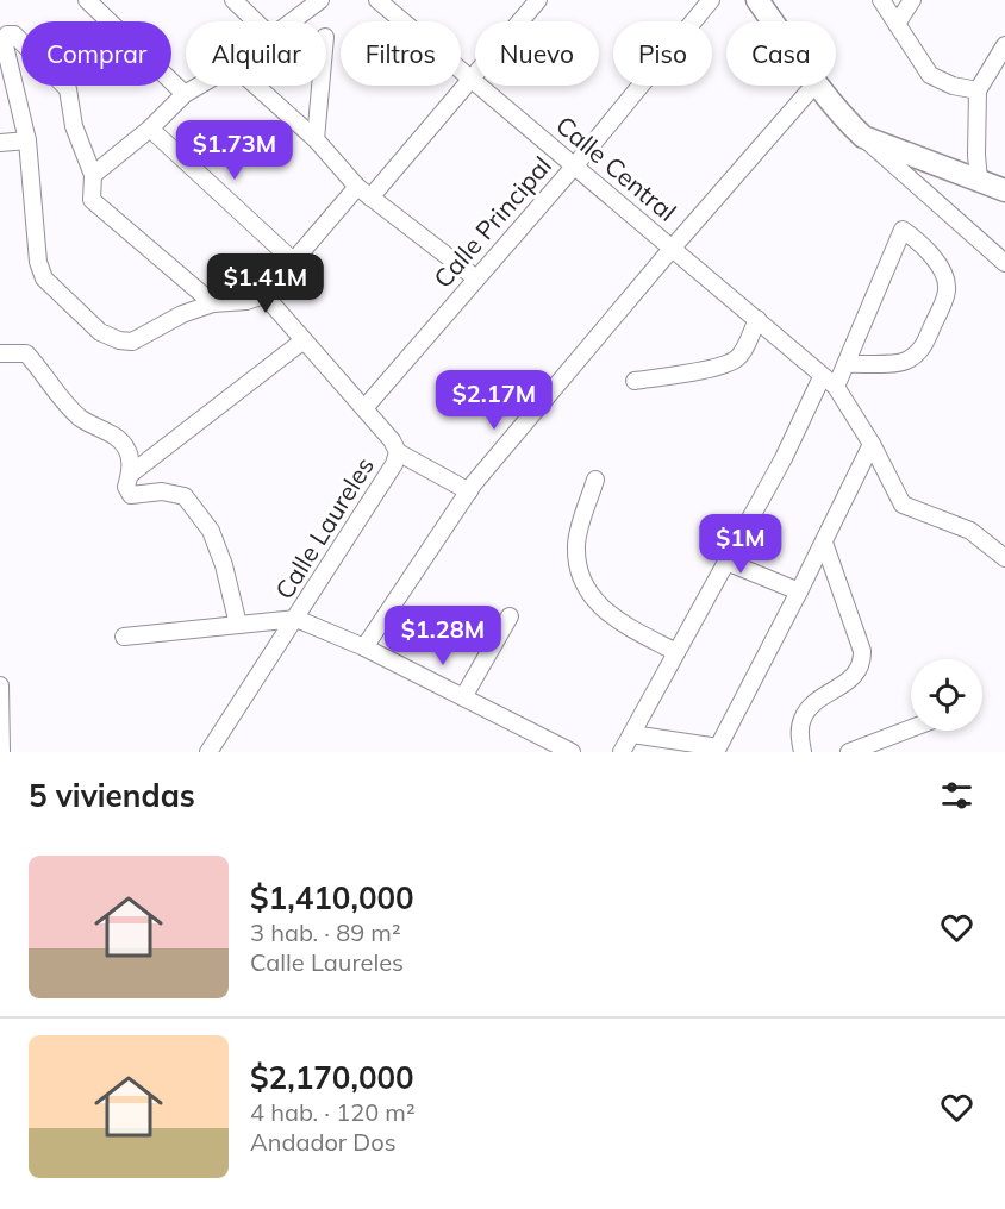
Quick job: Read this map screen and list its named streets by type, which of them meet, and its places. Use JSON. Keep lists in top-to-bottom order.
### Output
{
  "streets": {
    "street": ["Calle Central", "Calle Principal", "Calle Laureles"]
  },
  "crossings": [
    ["Calle Central", "Calle Principal"],
    ["Calle Principal", "Calle Laureles"]
  ],
  "page": {
    "chip": [
      "Comprar",
      "Alquilar",
      "Filtros",
      "Nuevo",
      "Piso",
      "Casa"
    ],
    "price": [
      "$1.73M",
      "$1.41M",
      "$2.17M",
      "$1M",
      "$1.28M"
    ],
    "heading": "5 viviendas",
    "list": [
      {
        "name": "$1,410,000",
        "note": "3 hab. · 89 m² · Calle Laureles"
      },
      {
        "name": "$2,170,000",
        "note": "4 hab. · 120 m² · Andador Dos"
      }
    ]
  }
}
